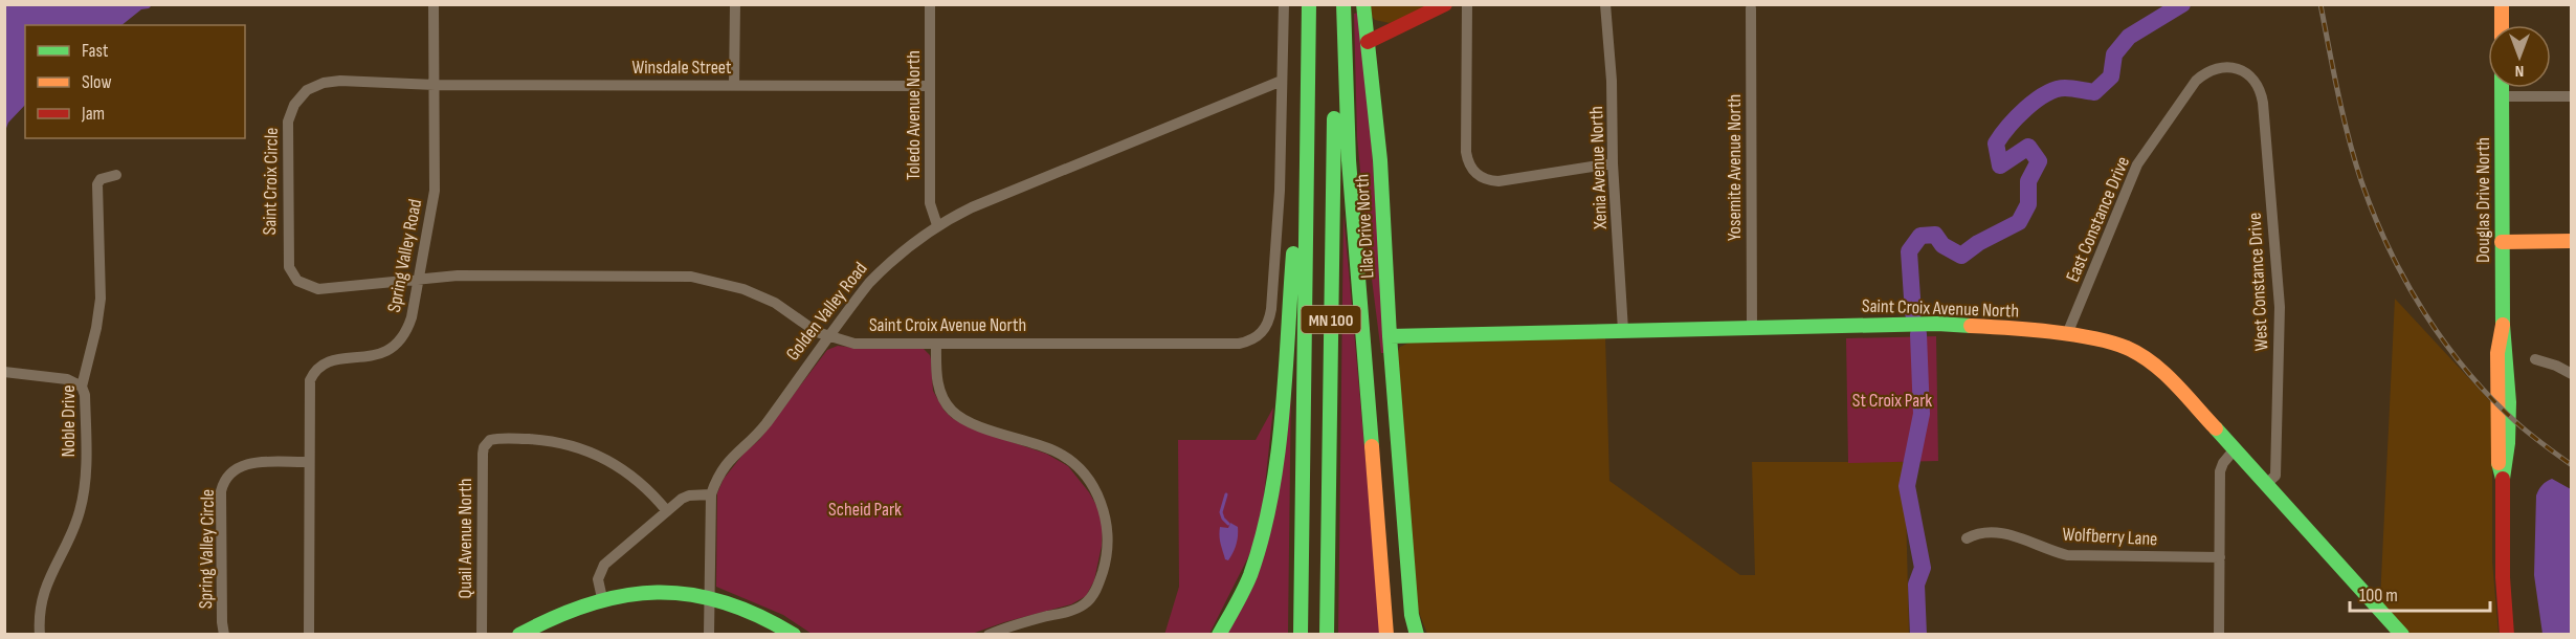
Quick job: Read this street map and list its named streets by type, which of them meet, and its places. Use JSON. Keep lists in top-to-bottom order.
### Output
{
  "streets": {
    "main road": [
      "Douglas Drive North",
      "Lilac Drive North",
      "Saint Croix Avenue North",
      "MN 100"
    ],
    "street": [
      "Winsdale Street",
      "Toledo Avenue North",
      "Xenia Avenue North",
      "Yosemite Avenue North",
      "Saint Croix Circle",
      "East Constance Drive",
      "Spring Valley Road",
      "West Constance Drive",
      "Golden Valley Road",
      "Noble Drive",
      "Wolfberry Lane",
      "Quail Avenue North",
      "Spring Valley Circle"
    ]
  },
  "crossings": [
    ["Winsdale Street", "Toledo Avenue North"],
    ["Winsdale Street", "Saint Croix Circle"],
    ["Winsdale Street", "Spring Valley Road"],
    ["Toledo Avenue North", "Golden Valley Road"],
    ["Xenia Avenue North", "Saint Croix Avenue North"],
    ["Yosemite Avenue North", "Saint Croix Avenue North"],
    ["Saint Croix Circle", "Spring Valley Road"],
    ["Saint Croix Circle", "Saint Croix Avenue North"],
    ["East Constance Drive", "West Constance Drive"],
    ["East Constance Drive", "Saint Croix Avenue North"],
    ["Lilac Drive North", "Saint Croix Avenue North"],
    ["Spring Valley Road", "Saint Croix Avenue North"],
    ["Spring Valley Road", "Spring Valley Circle"],
    ["West Constance Drive", "Saint Croix Avenue North"],
    ["Saint Croix Avenue North", "Golden Valley Road"]
  ],
  "parks": ["St Croix Park", "Scheid Park"],
  "legend": ["Fast", "Slow", "Jam"],
  "scale_bar": "100 m",
  "north": "bottom"
}
